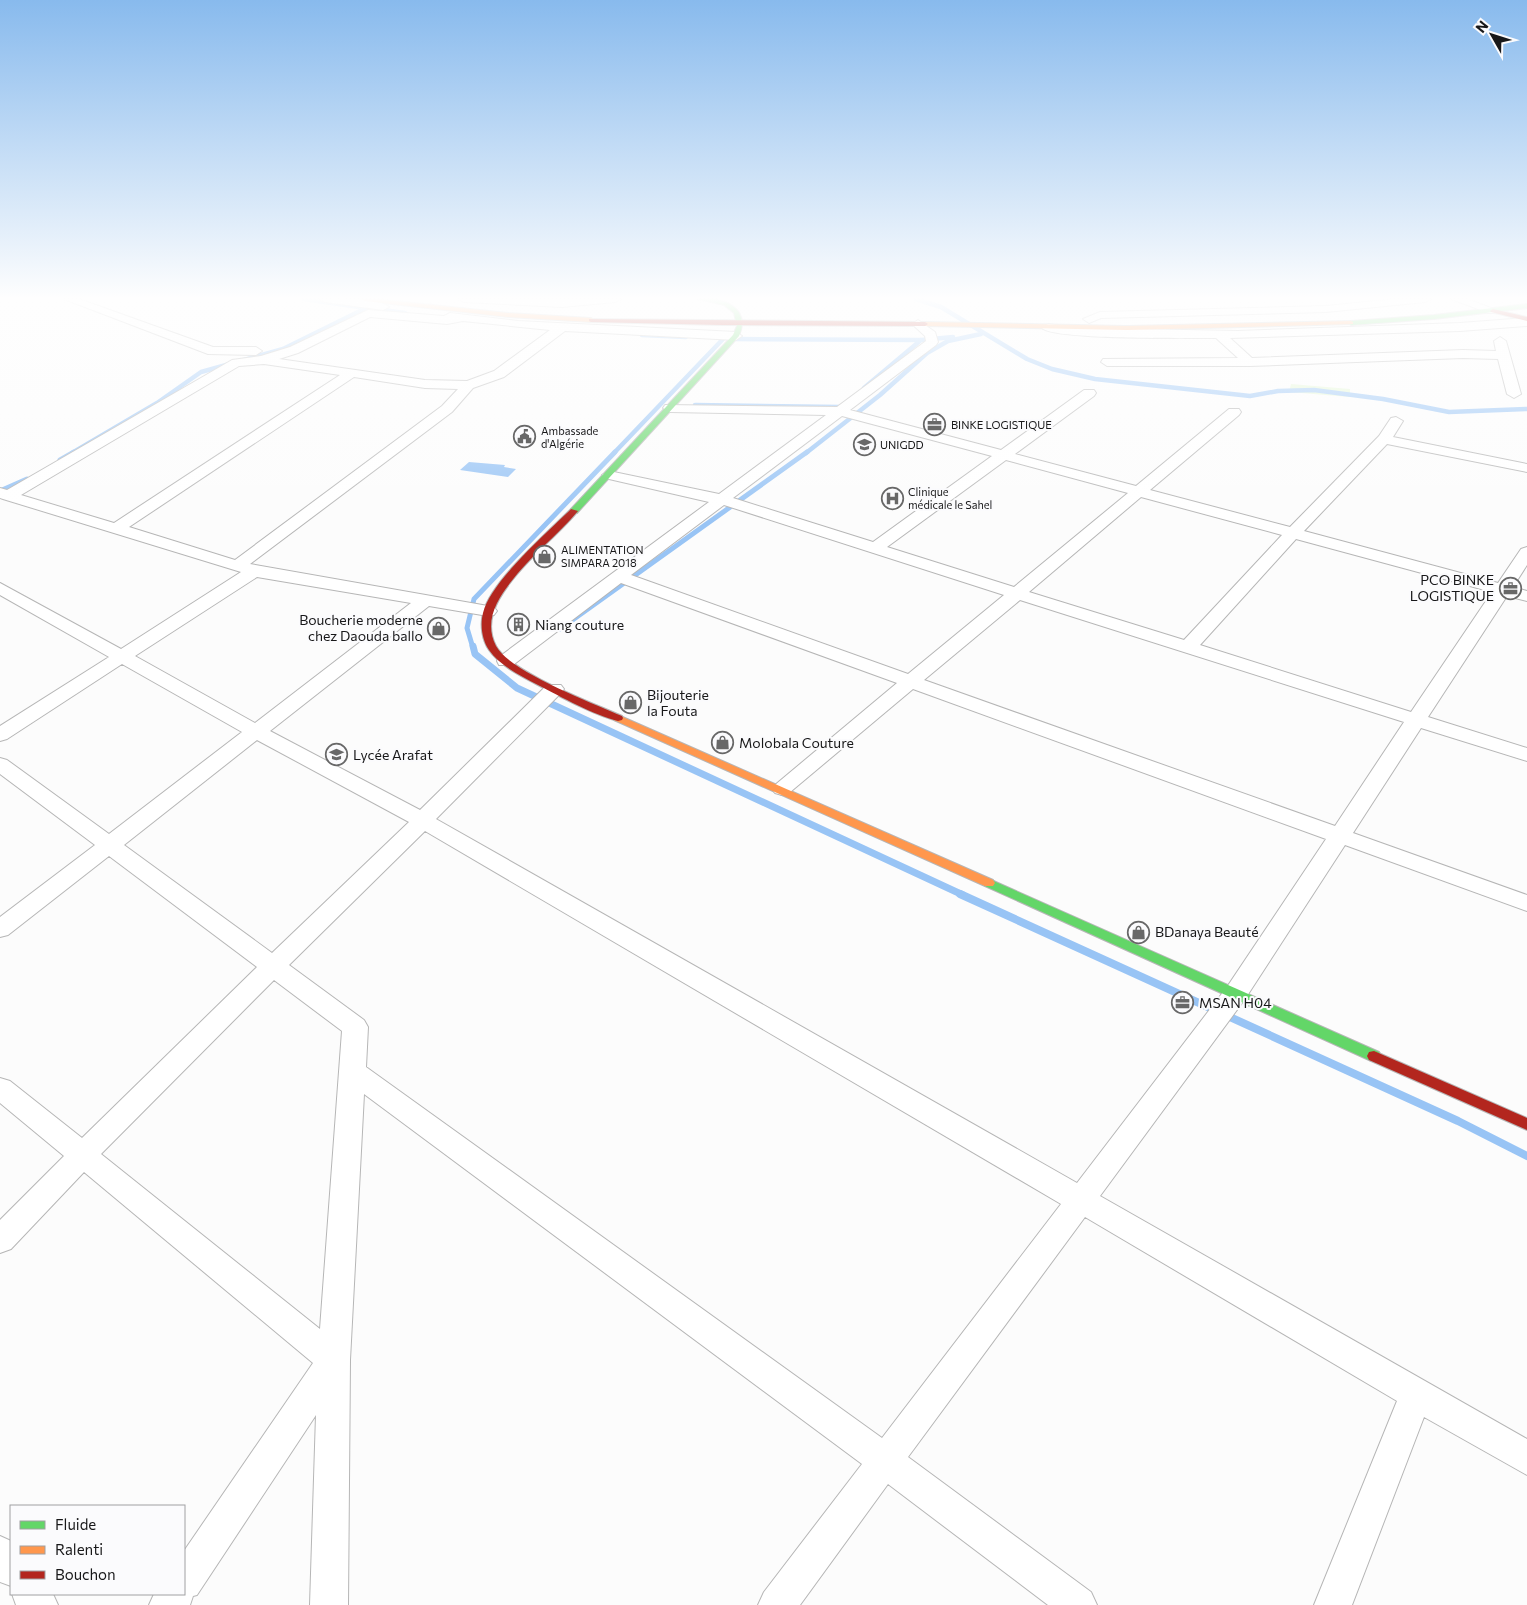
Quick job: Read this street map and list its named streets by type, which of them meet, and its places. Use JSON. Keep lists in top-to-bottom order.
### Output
{
  "places": {
    "office": ["BINKE LOGISTIQUE", "PCO BINKE LOGISTIQUE", "MSAN H04"],
    "public building": ["Ambassade d'Algérie"],
    "school or university": ["UNIGDD", "Lycée Arafat"],
    "hospital": ["Clinique médicale le Sahel"],
    "shop": [
      "ALIMENTATION SIMPARA 2018",
      "Boucherie moderne chez Daouda ballo",
      "Bijouterie la Fouta",
      "Molobala Couture",
      "BDanaya Beauté"
    ],
    "building": ["Niang couture"]
  },
  "legend": ["Fluide", "Ralenti", "Bouchon"],
  "north": "top left"
}
